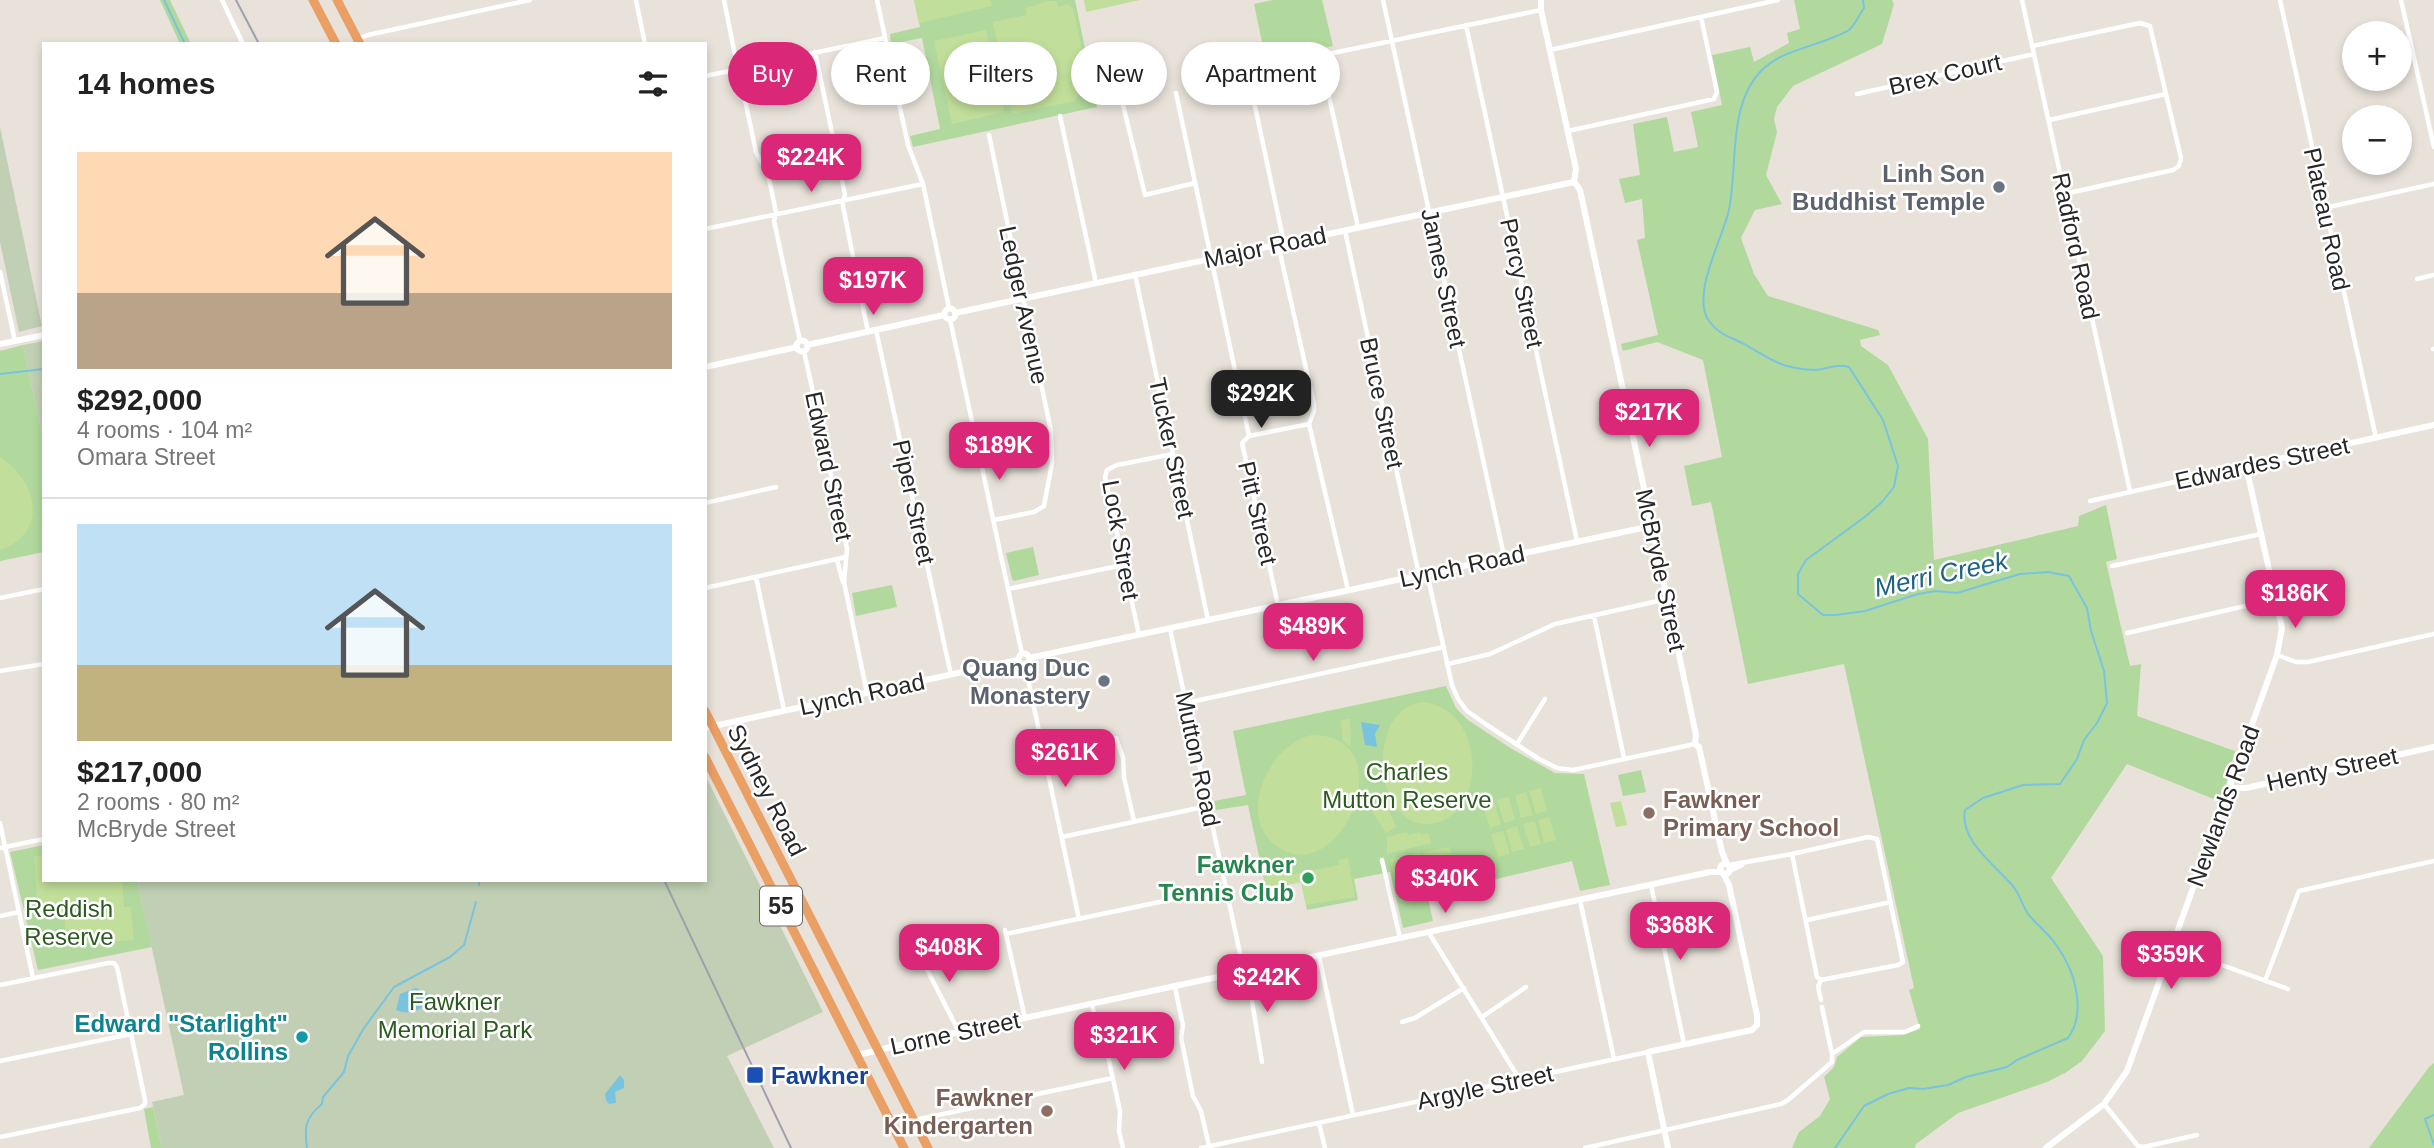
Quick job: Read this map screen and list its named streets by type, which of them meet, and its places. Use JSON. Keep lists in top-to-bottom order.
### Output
{
  "streets": {
    "highway": ["Sydney Road", "55"],
    "street": [
      "Brex Court",
      "Plateau Road",
      "Radford Road",
      "Major Road",
      "James Street",
      "Percy Street",
      "Ledger Avenue",
      "Bruce Street",
      "Tucker Street",
      "Edwardes Street",
      "Edward Street",
      "Piper Street",
      "Pitt Street",
      "Lock Street",
      "Lynch Road",
      "McBryde Street",
      "Mutton Road",
      "Henty Street",
      "Newlands Road",
      "Lorne Street",
      "Argyle Street"
    ]
  },
  "crossings": [
    ["Brex Court", "Radford Road"],
    ["Plateau Road", "Edwardes Street"],
    ["Radford Road", "Edwardes Street"],
    ["Major Road", "James Street"],
    ["Major Road", "Percy Street"],
    ["Major Road", "Ledger Avenue"],
    ["Major Road", "Bruce Street"],
    ["Major Road", "Tucker Street"],
    ["Major Road", "Pitt Street"],
    ["Major Road", "McBryde Street"],
    ["James Street", "Lynch Road"],
    ["Percy Street", "Lynch Road"],
    ["Bruce Street", "Lynch Road"],
    ["Tucker Street", "Lock Street"],
    ["Tucker Street", "Lynch Road"],
    ["Edwardes Street", "Newlands Road"],
    ["Edward Street", "Lynch Road"],
    ["Piper Street", "Lynch Road"],
    ["Pitt Street", "Lynch Road"],
    ["Lock Street", "Lynch Road"],
    ["Lynch Road", "McBryde Street"],
    ["Lynch Road", "Mutton Road"],
    ["Lynch Road", "Sydney Road"],
    ["McBryde Street", "Lorne Street"],
    ["McBryde Street", "Argyle Street"],
    ["Mutton Road", "Lorne Street"],
    ["Henty Street", "Newlands Road"],
    ["Sydney Road", "Lorne Street"]
  ],
  "water": ["Merri Creek"],
  "parks": ["Charles Mutton Reserve", "Reddish Reserve", "Fawkner Memorial Park"],
  "places": {
    "other": [
      "Linh Son Buddhist Temple",
      "Quang Duc Monastery",
      "Fawkner Primary School",
      "Fawkner Tennis Club",
      "Edward \"Starlight\" Rollins",
      "Fawkner Kindergarten"
    ],
    "transit": ["Fawkner"]
  },
  "page": {
    "map_buttons": ["+", "−"],
    "chip": [
      "Buy",
      "Rent",
      "Filters",
      "New",
      "Apartment"
    ],
    "heading": "14 homes",
    "list": [
      {
        "name": "$292,000",
        "note": "4 rooms · 104 m² · Omara Street"
      },
      {
        "name": "$217,000",
        "note": "2 rooms · 80 m² · McBryde Street"
      }
    ],
    "price": [
      "$224K",
      "$197K",
      "$292K",
      "$217K",
      "$189K",
      "$186K",
      "$489K",
      "$261K",
      "$340K",
      "$368K",
      "$408K",
      "$359K",
      "$242K",
      "$321K"
    ]
  }
}
